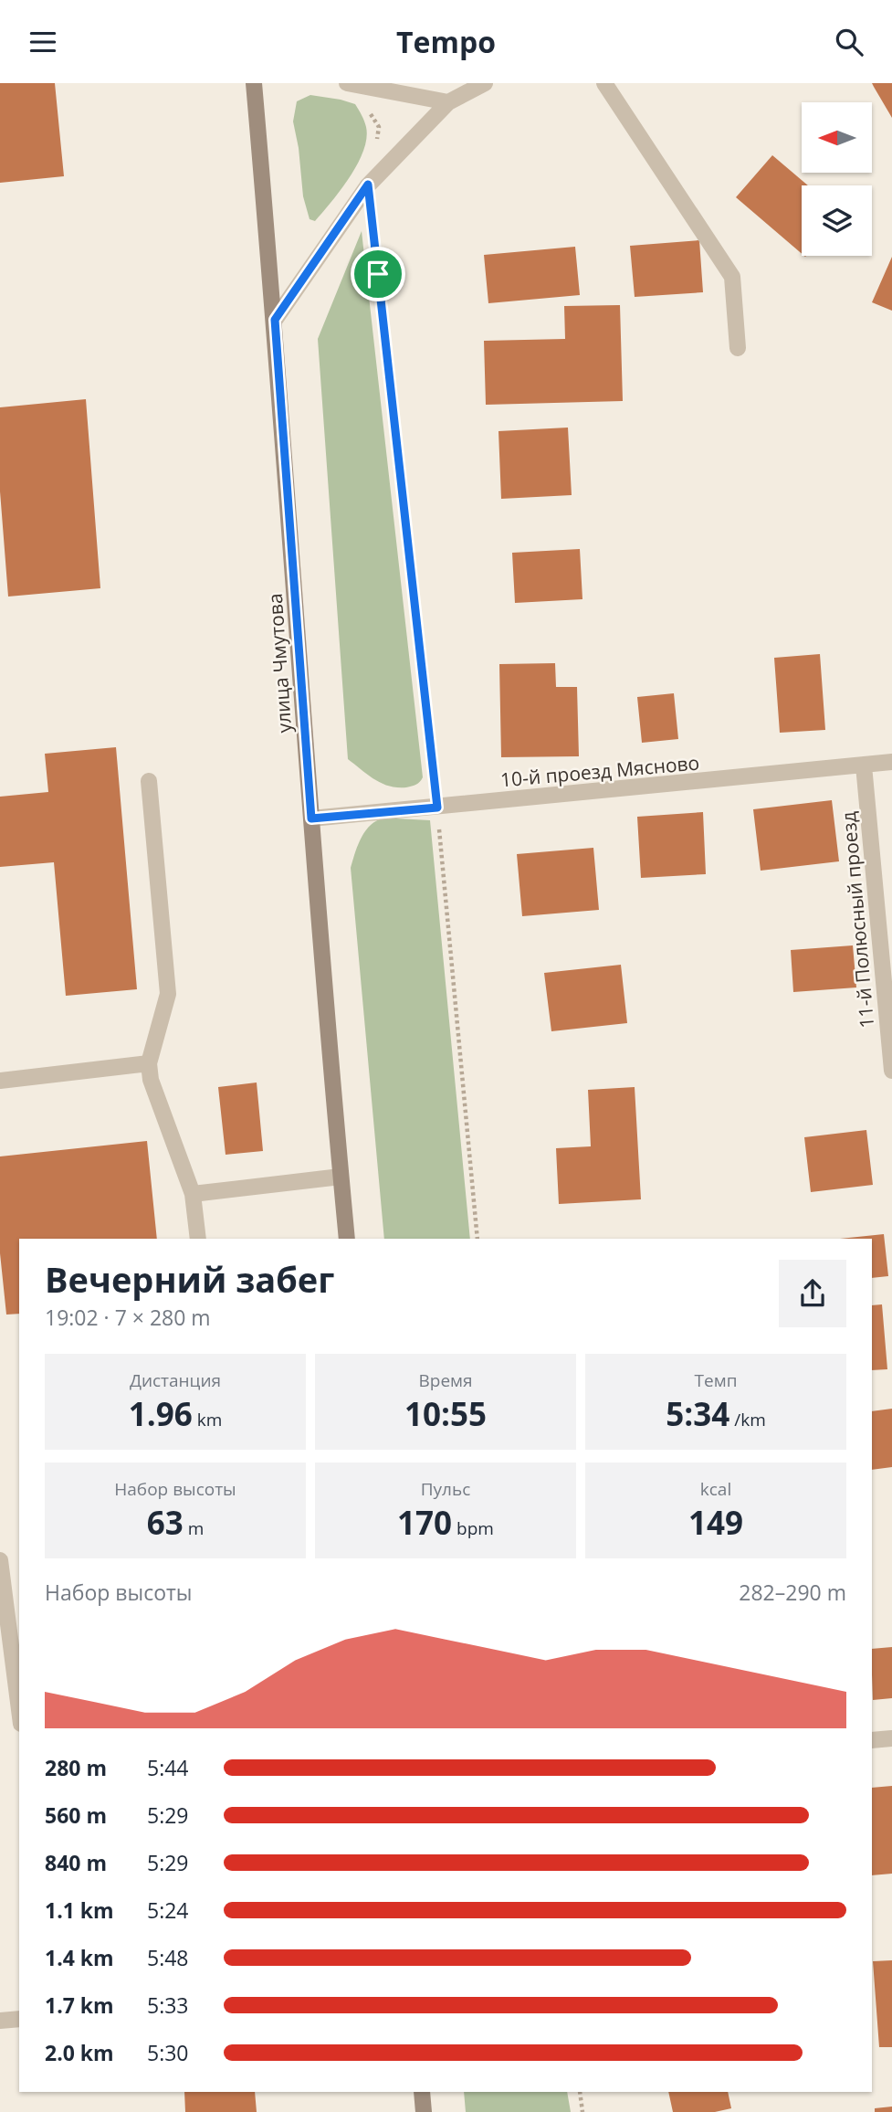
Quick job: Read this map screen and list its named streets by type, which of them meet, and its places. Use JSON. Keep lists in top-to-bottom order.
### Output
{
  "streets": {
    "main road": ["улица Чмутова"],
    "street": ["10-й проезд Мясново", "11-й Полюсный проезд"]
  },
  "crossings": [
    ["улица Чмутова", "10-й проезд Мясново"],
    ["10-й проезд Мясново", "11-й Полюсный проезд"]
  ],
  "north": "left",
  "page": {
    "header": "Tempo",
    "heading": ["Вечерний забег", "19:02 · 7 × 280 m"],
    "stats": [
      ["Дистанция", "1.96 km"],
      ["Время", "10:55"],
      ["Темп", "5:34 /km"],
      ["Набор высоты", "63 m"],
      ["Пульс", "170 bpm"],
      ["kcal", "149"]
    ],
    "chart": ["Набор высоты", "282–290 m"],
    "list": [
      {
        "name": "280 m",
        "note": "5:44"
      },
      {
        "name": "560 m",
        "note": "5:29"
      },
      {
        "name": "840 m",
        "note": "5:29"
      },
      {
        "name": "1.1 km",
        "note": "5:24"
      },
      {
        "name": "1.4 km",
        "note": "5:48"
      },
      {
        "name": "1.7 km",
        "note": "5:33"
      },
      {
        "name": "2.0 km",
        "note": "5:30"
      }
    ]
  }
}
